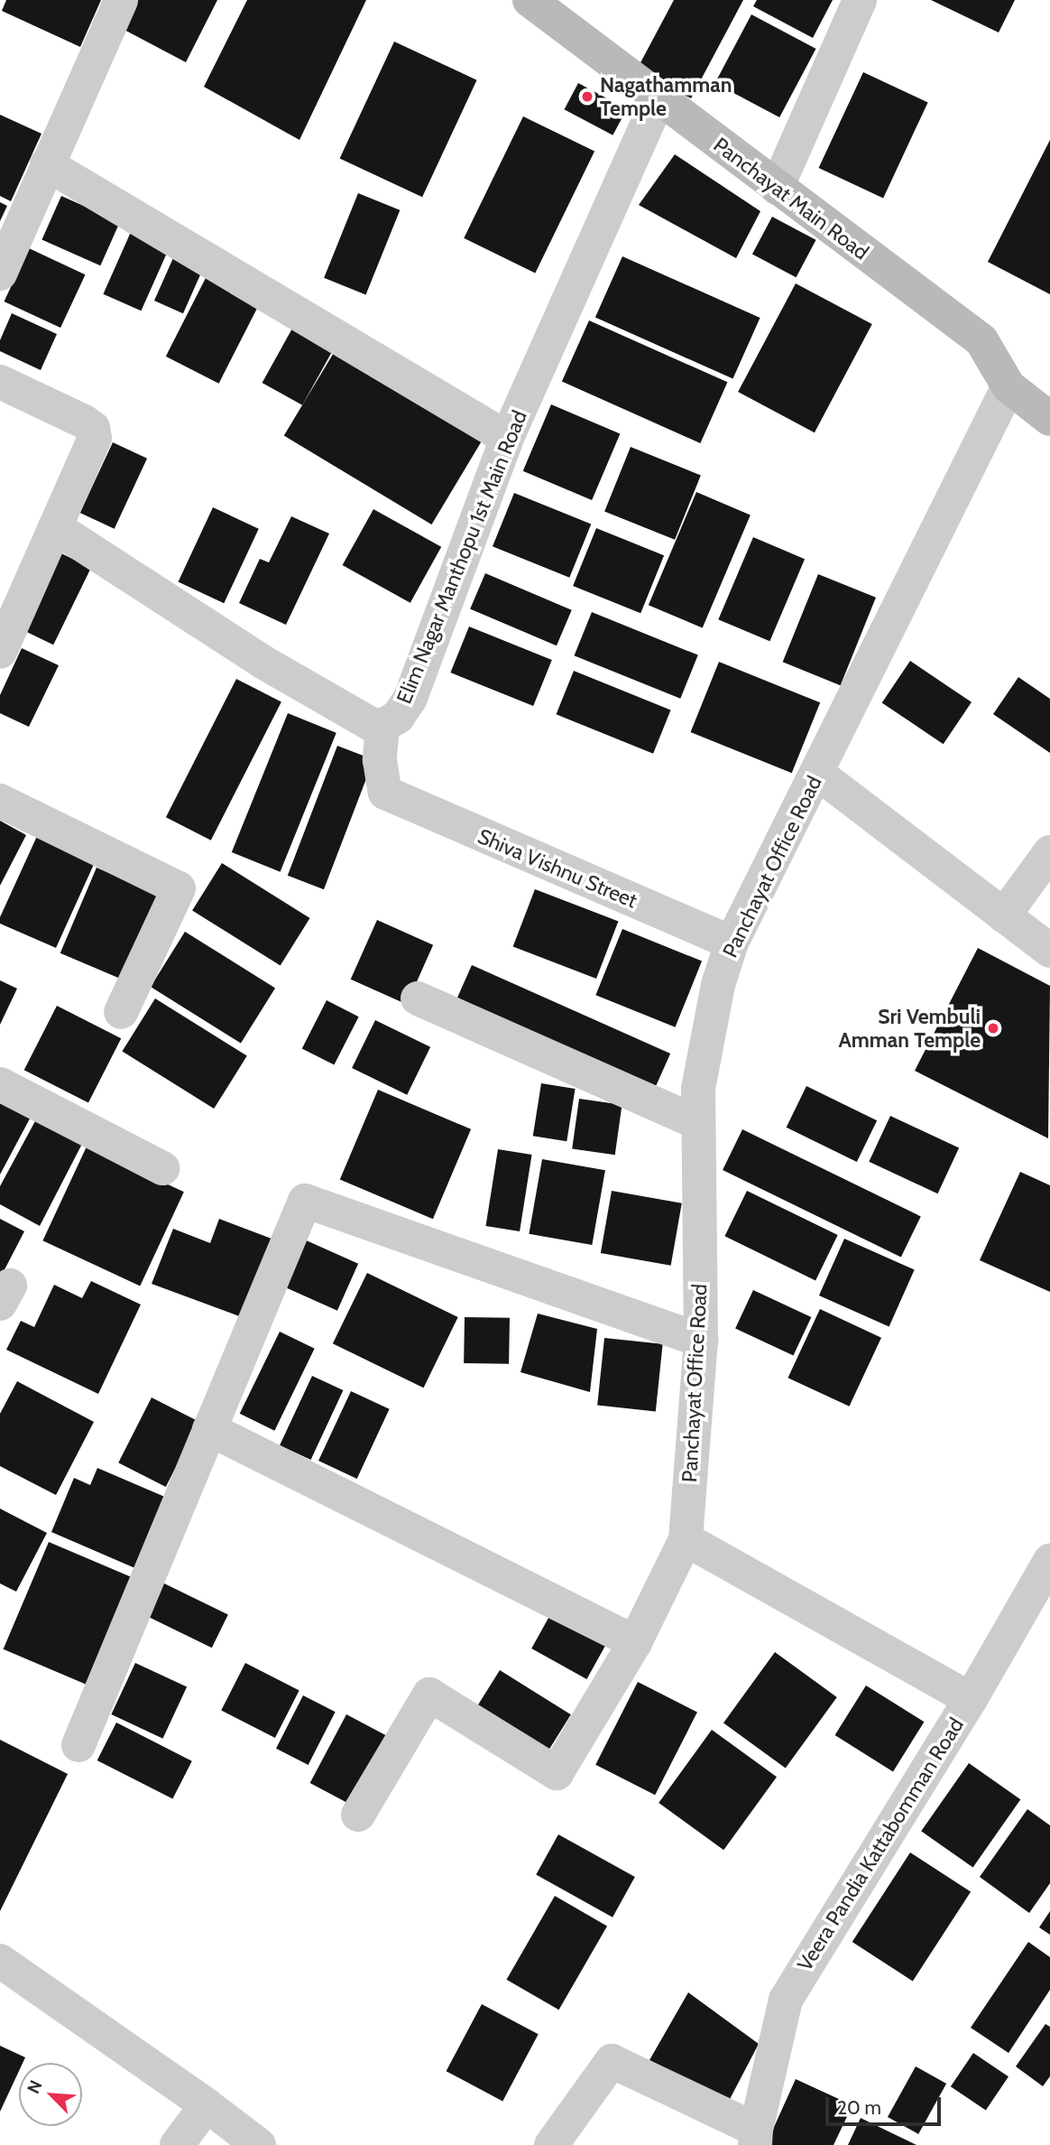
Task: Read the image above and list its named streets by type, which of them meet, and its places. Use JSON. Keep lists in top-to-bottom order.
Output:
{
  "streets": {
    "street": [
      "Panchayat Main Road",
      "Elim Nagar Manthopu 1st Main Road",
      "Panchayat Office Road",
      "Shiva Vishnu Street",
      "Veera Pandia Kattabomman Road"
    ]
  },
  "crossings": [
    ["Panchayat Main Road", "Elim Nagar Manthopu 1st Main Road"],
    ["Panchayat Main Road", "Panchayat Office Road"],
    ["Elim Nagar Manthopu 1st Main Road", "Shiva Vishnu Street"],
    ["Panchayat Office Road", "Shiva Vishnu Street"]
  ],
  "places": ["Nagathamman Temple", "Sri Vembuli Amman Temple"],
  "scale_bar": "20 m",
  "north": "top left"
}
